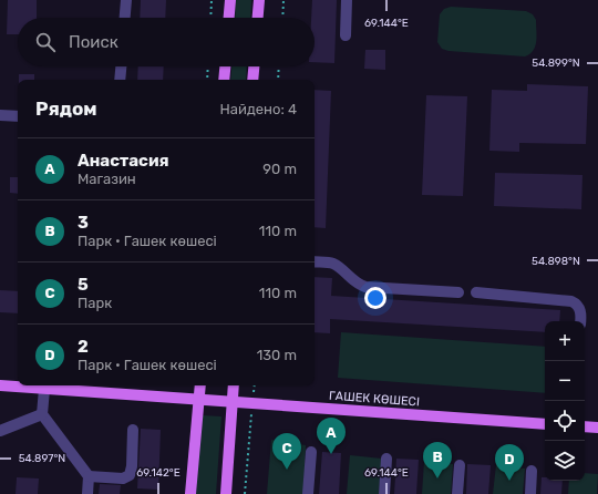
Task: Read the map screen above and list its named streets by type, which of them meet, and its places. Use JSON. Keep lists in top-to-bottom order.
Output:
{
  "streets": {
    "main road": ["ГАШЕК КӨШЕСІ"]
  },
  "page": {
    "search": "Поиск",
    "heading": ["Рядом", "Найдено: 4"],
    "list": [
      {
        "mark": "A",
        "name": "Анастасия",
        "note": "Магазин",
        "value": "90 m"
      },
      {
        "mark": "B",
        "name": "3",
        "note": "Парк · Гашек көшесі",
        "value": "110 m"
      },
      {
        "mark": "C",
        "name": "5",
        "note": "Парк",
        "value": "110 m"
      },
      {
        "mark": "D",
        "name": "2",
        "note": "Парк · Гашек көшесі",
        "value": "130 m"
      }
    ],
    "map_buttons": ["+", "−"],
    "pins": [
      "A",
      "C",
      "B",
      "D"
    ]
  },
  "coordinates": [
    "69.144°E",
    "54.899°N",
    "54.898°N",
    "54.897°N",
    "69.142°E"
  ]
}
